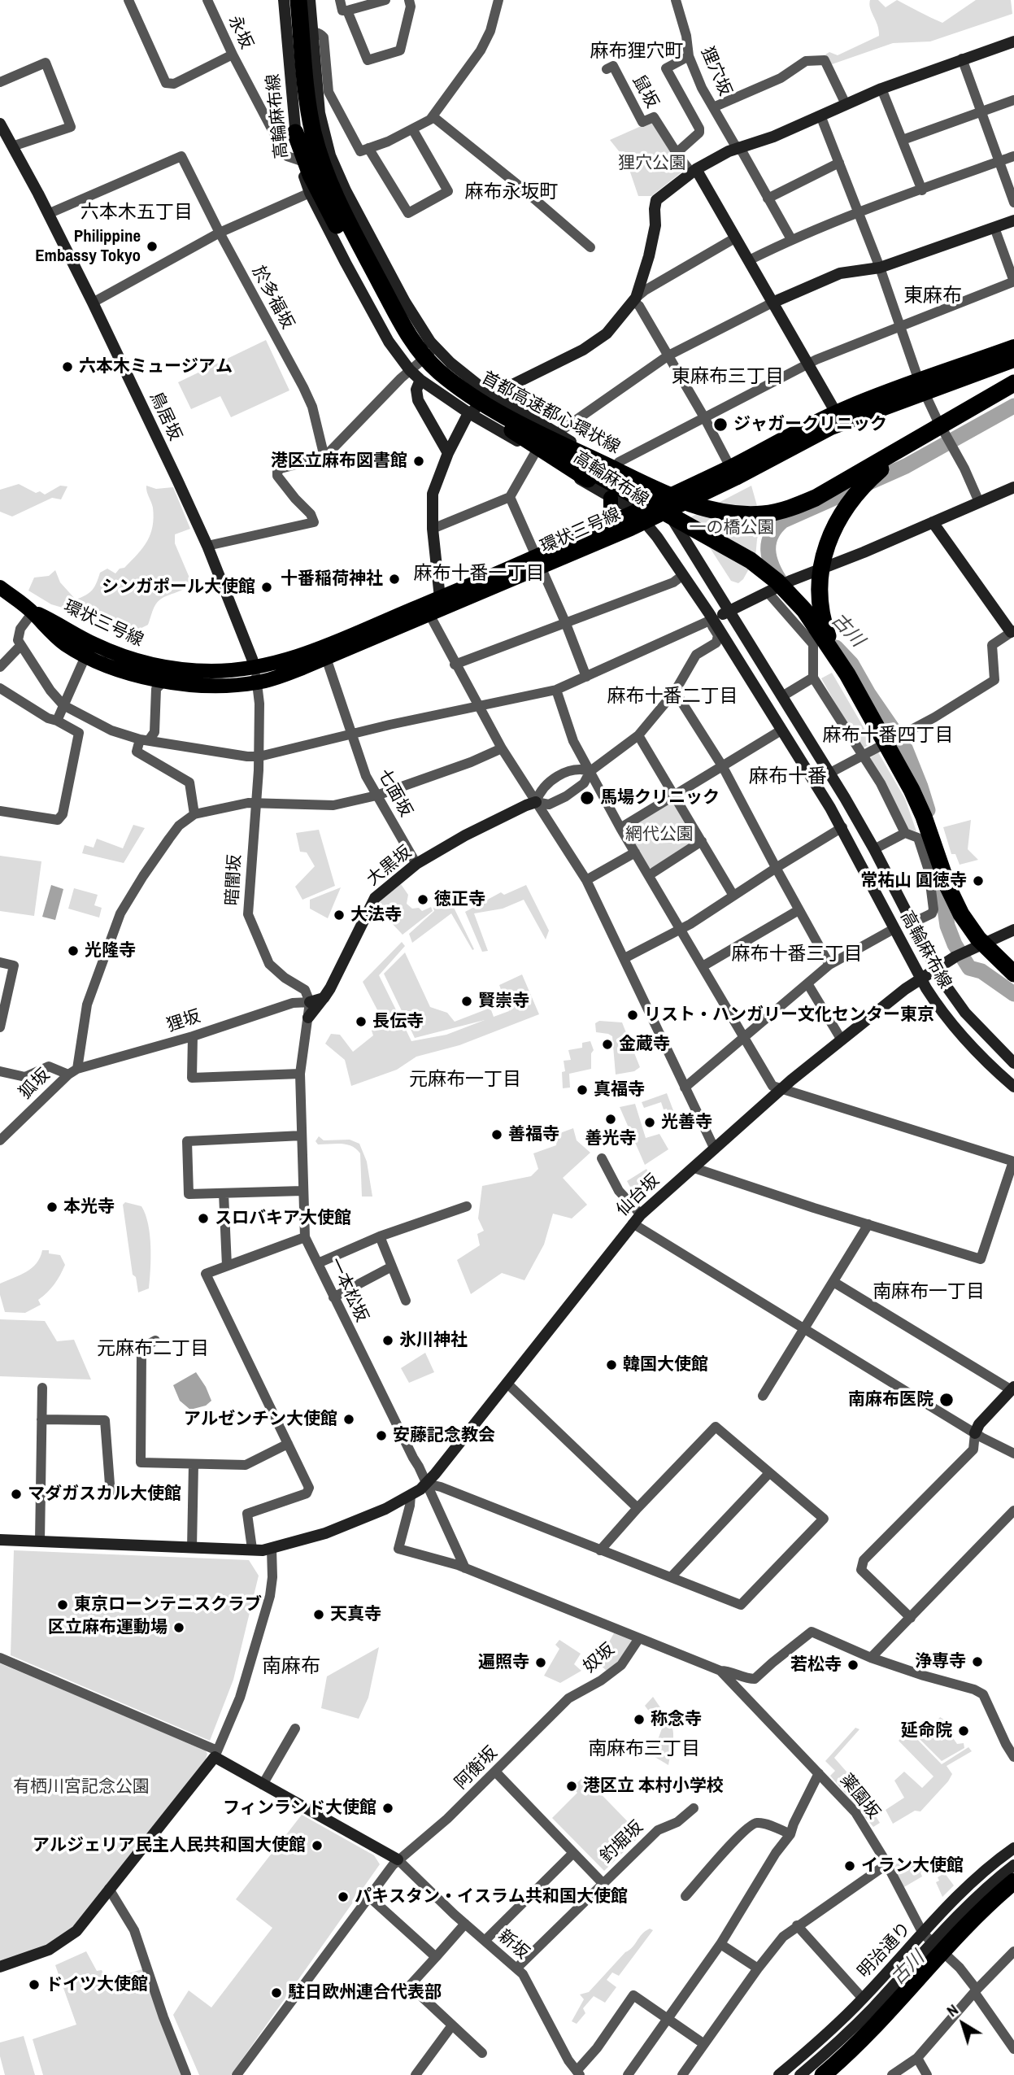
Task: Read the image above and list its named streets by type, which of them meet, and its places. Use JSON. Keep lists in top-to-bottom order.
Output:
{
  "streets": {
    "highway": ["首都高速都心環状線"],
    "main road": ["環状三号線"],
    "street": [
      "永坂",
      "狸穴坂",
      "鼠坂",
      "高輪麻布線",
      "於多福坂",
      "鳥居坂",
      "七面坂",
      "大黒坂",
      "暗闇坂",
      "狸坂",
      "狐坂",
      "仙台坂",
      "一本松坂",
      "奴坂",
      "阿衡坂",
      "薬園坂",
      "釣堀坂",
      "新坂",
      "明治通り"
    ]
  },
  "crossings": [
    ["永坂", "高輪麻布線"],
    ["高輪麻布線", "首都高速都心環状線"],
    ["高輪麻布線", "環状三号線"],
    ["高輪麻布線", "仙台坂"],
    ["於多福坂", "鳥居坂"],
    ["鳥居坂", "環状三号線"],
    ["鳥居坂", "暗闇坂"],
    ["環状三号線", "七面坂"],
    ["環状三号線", "暗闇坂"],
    ["七面坂", "大黒坂"],
    ["大黒坂", "一本松坂"],
    ["暗闇坂", "狸坂"],
    ["暗闇坂", "一本松坂"],
    ["狸坂", "狐坂"],
    ["狸坂", "一本松坂"],
    ["仙台坂", "一本松坂"],
    ["奴坂", "阿衡坂"],
    ["阿衡坂", "新坂"],
    ["薬園坂", "明治通り"],
    ["釣堀坂", "新坂"]
  ],
  "districts": [
    "麻布狸穴町",
    "麻布永坂町",
    "六本木五丁目",
    "東麻布",
    "東麻布三丁目",
    "麻布十番一丁目",
    "麻布十番二丁目",
    "麻布十番四丁目",
    "麻布十番",
    "麻布十番三丁目",
    "元麻布一丁目",
    "南麻布一丁目",
    "元麻布二丁目",
    "南麻布",
    "南麻布三丁目"
  ],
  "water": ["古川"],
  "parks": [
    "狸穴公園",
    "一の橋公園",
    "網代公園",
    "有栖川宮記念公園"
  ],
  "places": [
    "Philippine Embassy Tokyo",
    "六本木ミュージアム",
    "ジャガークリニック",
    "港区立麻布図書館",
    "十番稲荷神社",
    "シンガポール大使館",
    "馬場クリニック",
    "常祐山 圓徳寺",
    "徳正寺",
    "大法寺",
    "光隆寺",
    "賢崇寺",
    "リスト・ハンガリー文化センター東京",
    "長伝寺",
    "金蔵寺",
    "真福寺",
    "善光寺",
    "光善寺",
    "善福寺",
    "本光寺",
    "スロバキア大使館",
    "氷川神社",
    "韓国大使館",
    "南麻布医院",
    "アルゼンチン大使館",
    "安藤記念教会",
    "マダガスカル大使館",
    "東京ローンテニスクラブ",
    "天真寺",
    "区立麻布運動場",
    "浄専寺",
    "遍照寺",
    "若松寺",
    "称念寺",
    "延命院",
    "港区立 本村小学校",
    "フィンランド大使館",
    "アルジェリア民主人民共和国大使館",
    "イラン大使館",
    "パキスタン・イスラム共和国大使館",
    "ドイツ大使館",
    "駐日欧州連合代表部"
  ],
  "north": "top left"
}
